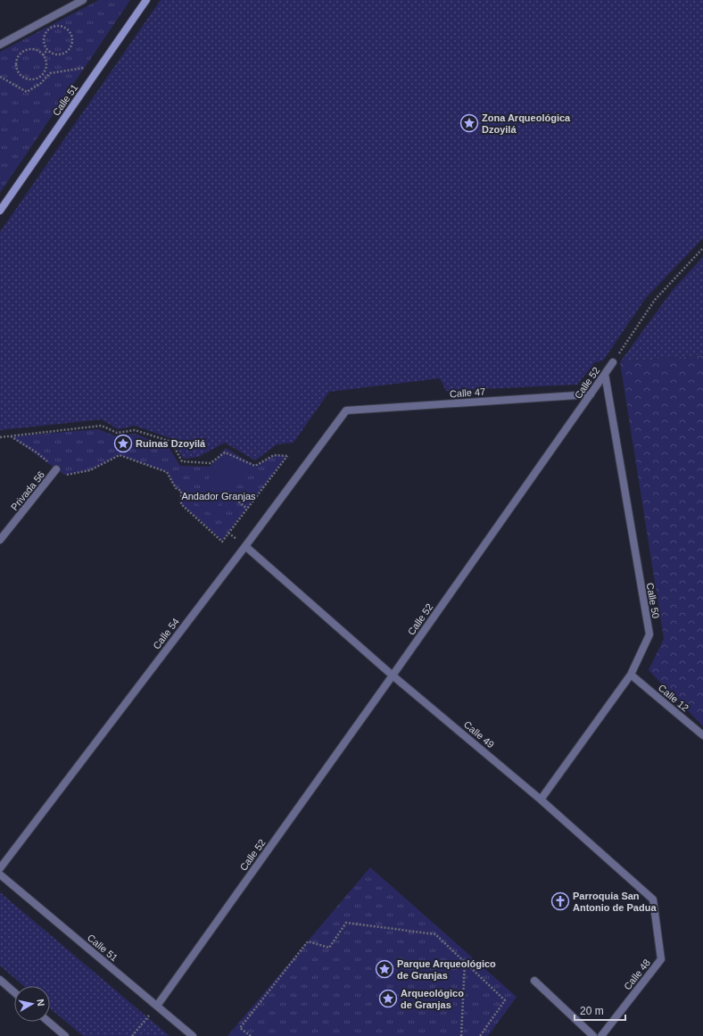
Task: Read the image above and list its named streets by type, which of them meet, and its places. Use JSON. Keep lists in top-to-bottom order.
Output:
{
  "streets": {
    "street": [
      "Calle 51",
      "Calle 52",
      "Calle 47",
      "Privada 56",
      "Calle 50",
      "Calle 54",
      "Calle 12",
      "Calle 49",
      "Calle 48"
    ]
  },
  "crossings": [
    ["Calle 51", "Calle 52"],
    ["Calle 52", "Calle 47"],
    ["Calle 52", "Calle 50"],
    ["Calle 52", "Calle 49"],
    ["Calle 47", "Calle 54"],
    ["Calle 50", "Calle 12"],
    ["Calle 50", "Calle 49"],
    ["Calle 54", "Calle 49"],
    ["Calle 49", "Calle 48"]
  ],
  "parks": ["Andador Granjas"],
  "places": {
    "place": [
      "Zona Arqueológica Dzoyilá",
      "Ruinas Dzoyilá",
      "Parque Arqueológico de Granjas",
      "Arqueológico de Granjas"
    ],
    "church": ["Parroquia San Antonio de Padua"]
  },
  "scale_bar": "20 m",
  "north": "right"
}
